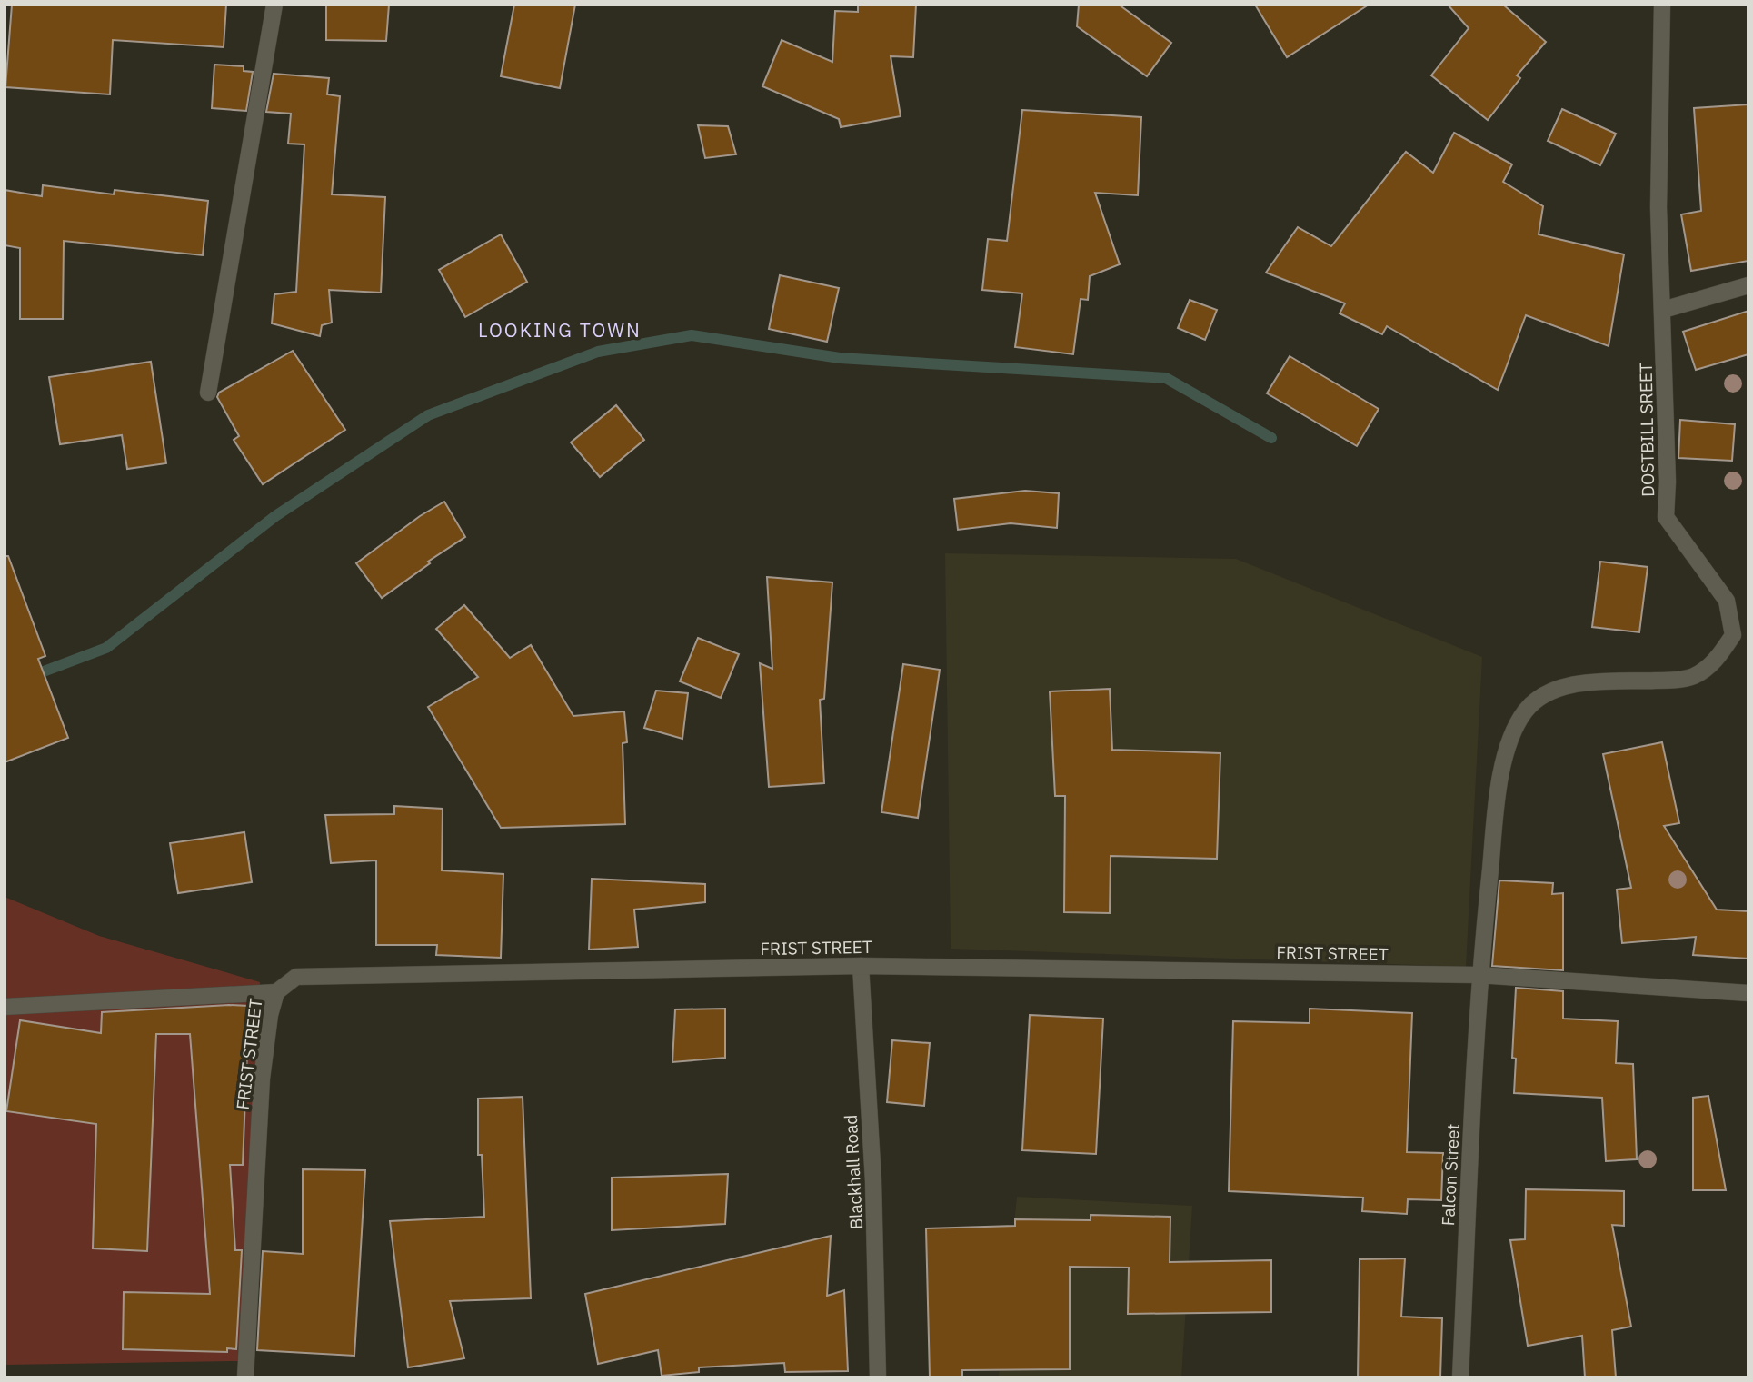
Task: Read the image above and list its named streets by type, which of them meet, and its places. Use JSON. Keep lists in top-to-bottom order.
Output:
{
  "streets": {
    "street": [
      "DOSTBILL SREET",
      "FRIST STREET",
      "Blackhall Road",
      "Falcon Street"
    ]
  },
  "crossings": [
    ["DOSTBILL SREET", "FRIST STREET"],
    ["DOSTBILL SREET", "Falcon Street"],
    ["FRIST STREET", "Blackhall Road"],
    ["FRIST STREET", "Falcon Street"]
  ],
  "districts": ["LOOKING TOWN"]
}
